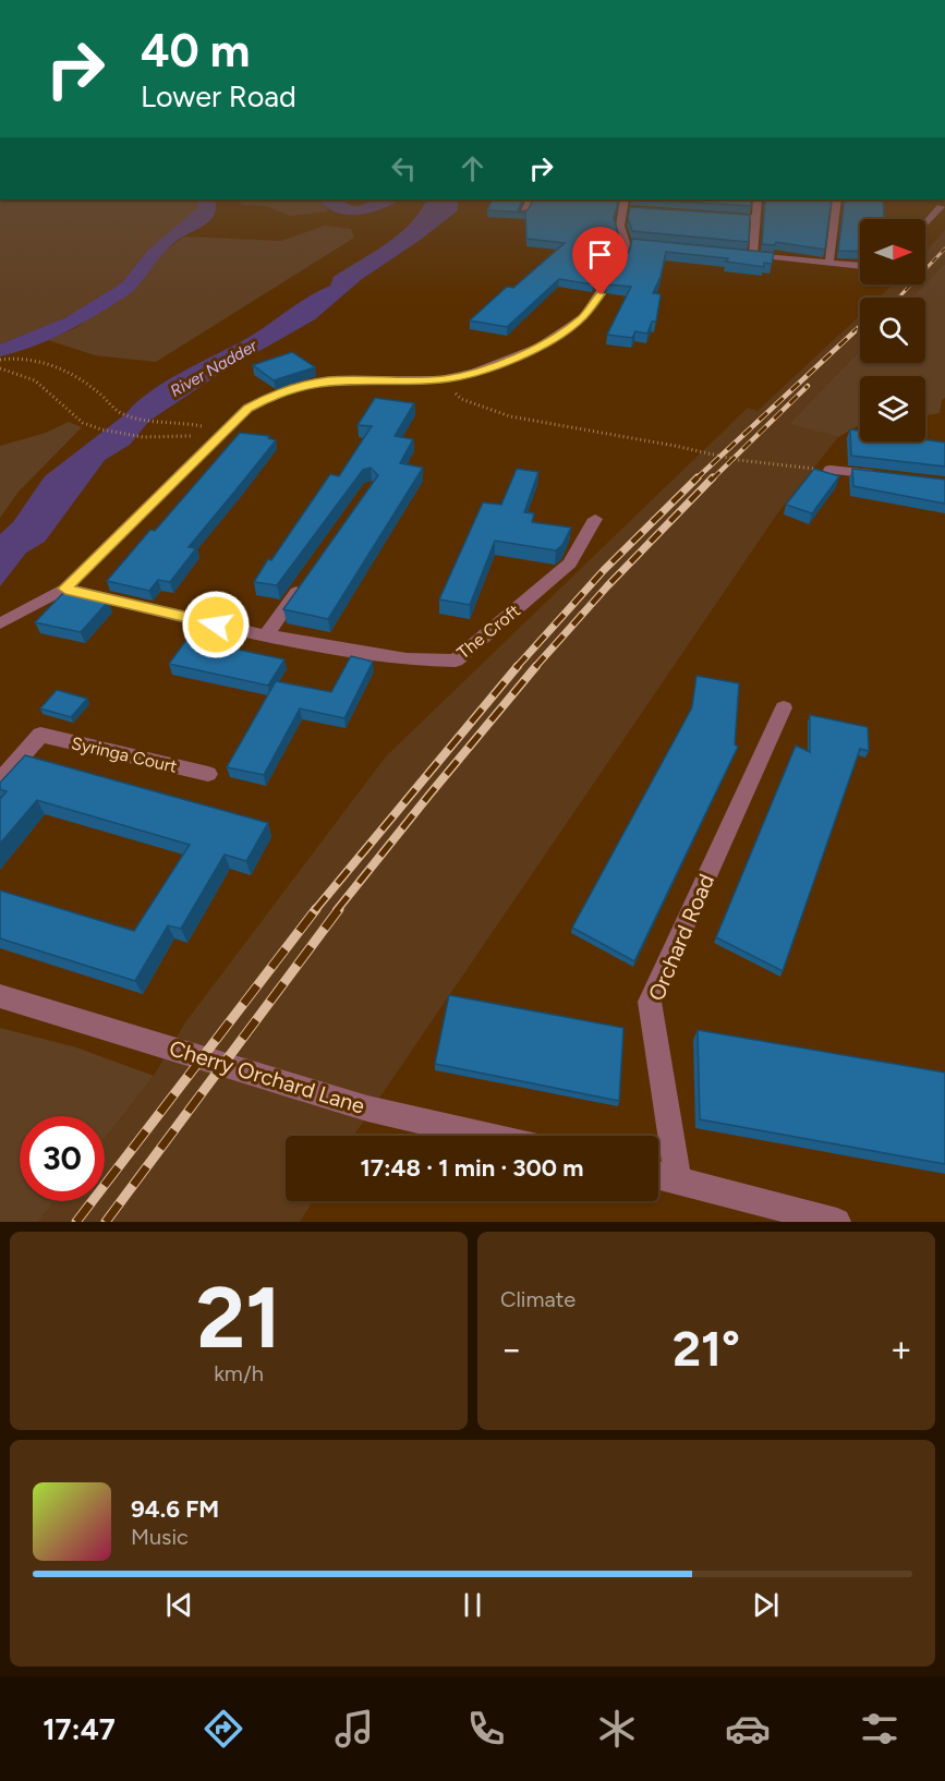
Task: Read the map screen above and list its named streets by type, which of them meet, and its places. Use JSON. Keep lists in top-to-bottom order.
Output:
{
  "streets": {
    "street": [
      "The Croft",
      "Syringa Court",
      "Orchard Road",
      "Cherry Orchard Lane"
    ]
  },
  "water": ["River Nadder"],
  "north": "right",
  "page": {
    "turn": ["40 m", "Lower Road"],
    "limit": "30",
    "trip": "17:48 · 1 min · 300 m",
    "tile": [
      ["21", "km/h"],
      "Climate"
    ],
    "heat": ["−", "21°", "+"],
    "song": ["94.6 FM", "Music"],
    "tabs": "17:47"
  }
}
